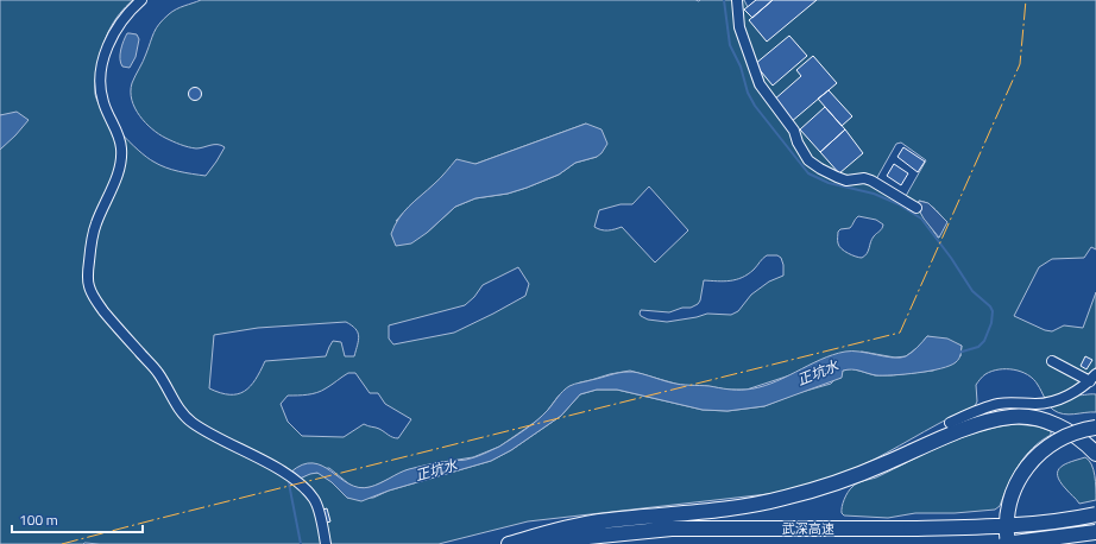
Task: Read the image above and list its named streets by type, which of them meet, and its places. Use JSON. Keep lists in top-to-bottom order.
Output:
{
  "streets": {
    "highway": ["武深高速"]
  },
  "water": ["正坑水"],
  "scale_bar": "100 m"
}
